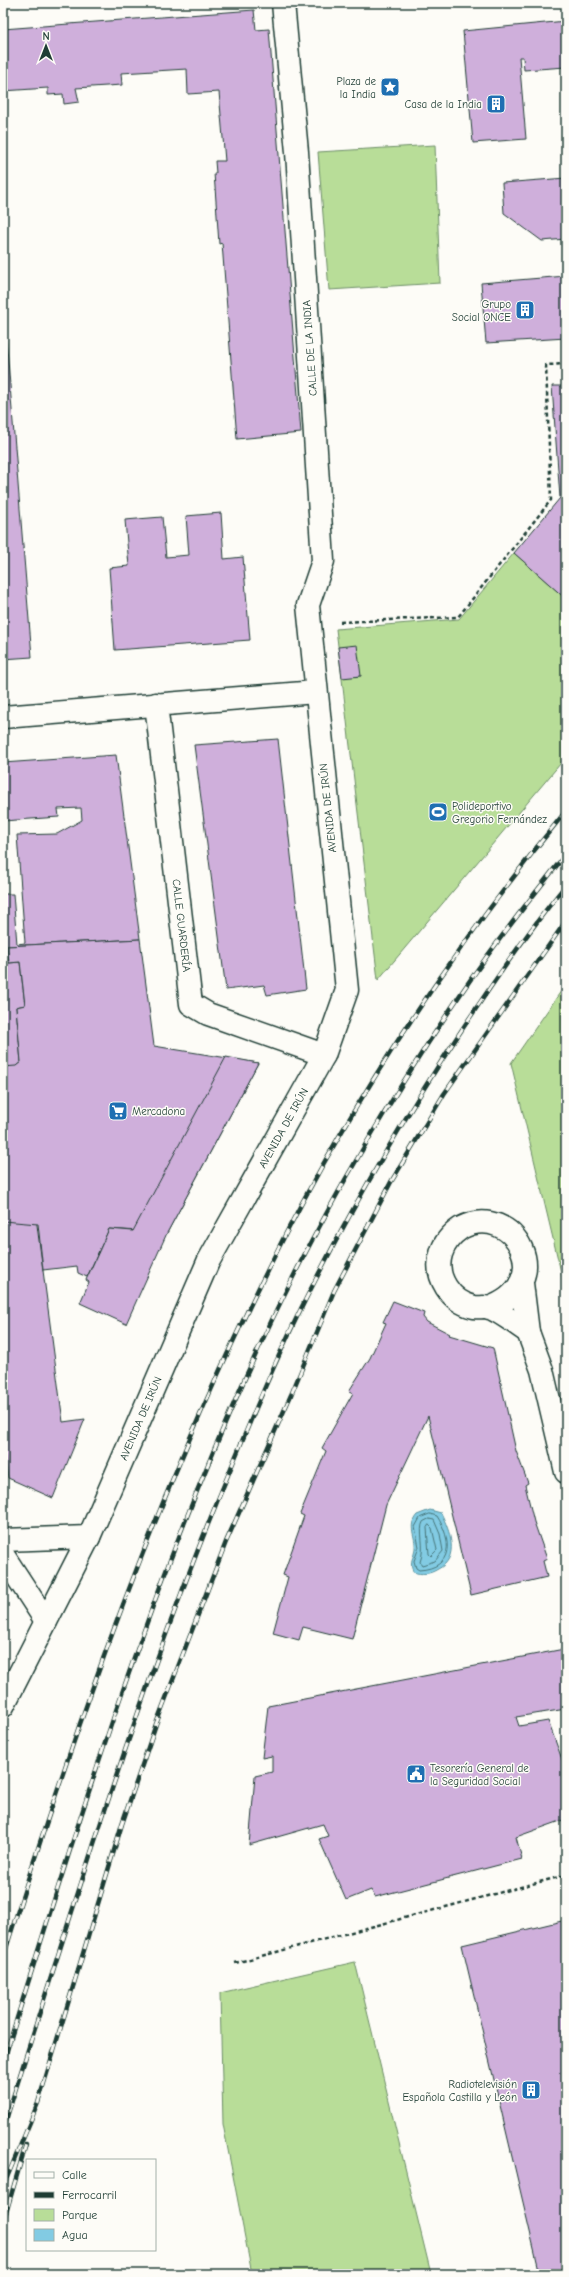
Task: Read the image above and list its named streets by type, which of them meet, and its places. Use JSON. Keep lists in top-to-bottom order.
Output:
{
  "streets": {
    "street": ["CALLE DE LA INDIA", "AVENIDA DE IRÚN", "CALLE GUARDERÍA"]
  },
  "crossings": [
    ["CALLE DE LA INDIA", "AVENIDA DE IRÚN"],
    ["AVENIDA DE IRÚN", "CALLE GUARDERÍA"]
  ],
  "places": {
    "place": ["Plaza de la India"],
    "building": ["Casa de la India", "Grupo Social ONCE", "Radiotelevisión Española Castilla y León"],
    "sports": ["Polideportivo Gregorio Fernández"],
    "supermarket": ["Mercadona"],
    "public building": ["Tesorería General de la Seguridad Social"]
  },
  "legend": [
    "Calle",
    "Ferrocarril",
    "Parque",
    "Agua"
  ],
  "north": "top"
}
